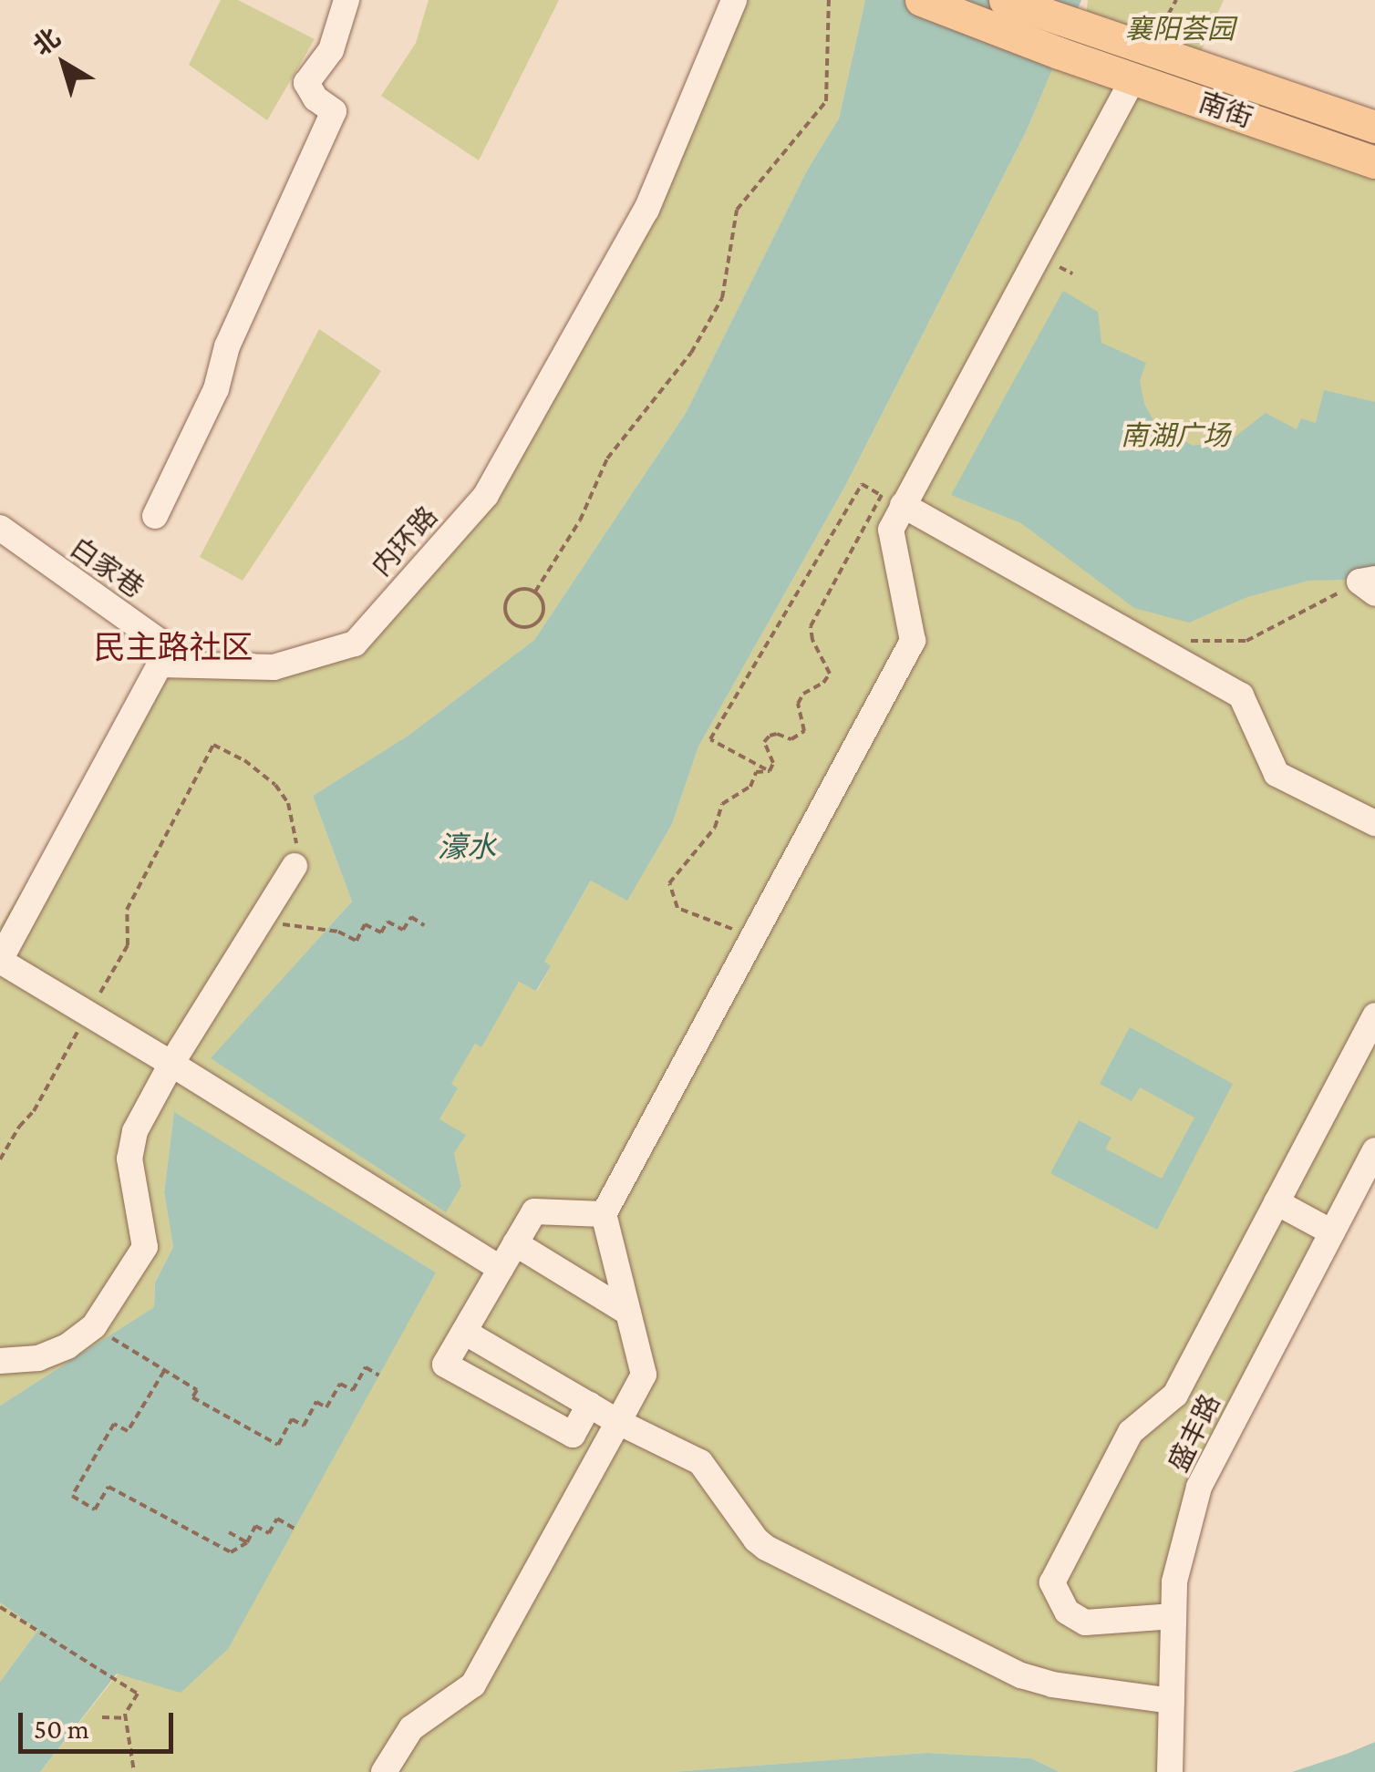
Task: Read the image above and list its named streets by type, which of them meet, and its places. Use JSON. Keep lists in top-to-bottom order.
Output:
{
  "streets": {
    "main road": ["南街"],
    "street": ["内环路", "白家巷", "盛丰路"]
  },
  "crossings": [
    ["内环路", "白家巷"]
  ],
  "districts": ["民主路社区"],
  "water": ["濠水"],
  "parks": ["襄阳荟园", "南湖广场"],
  "scale_bar": "50 m",
  "north": "top left"
}
